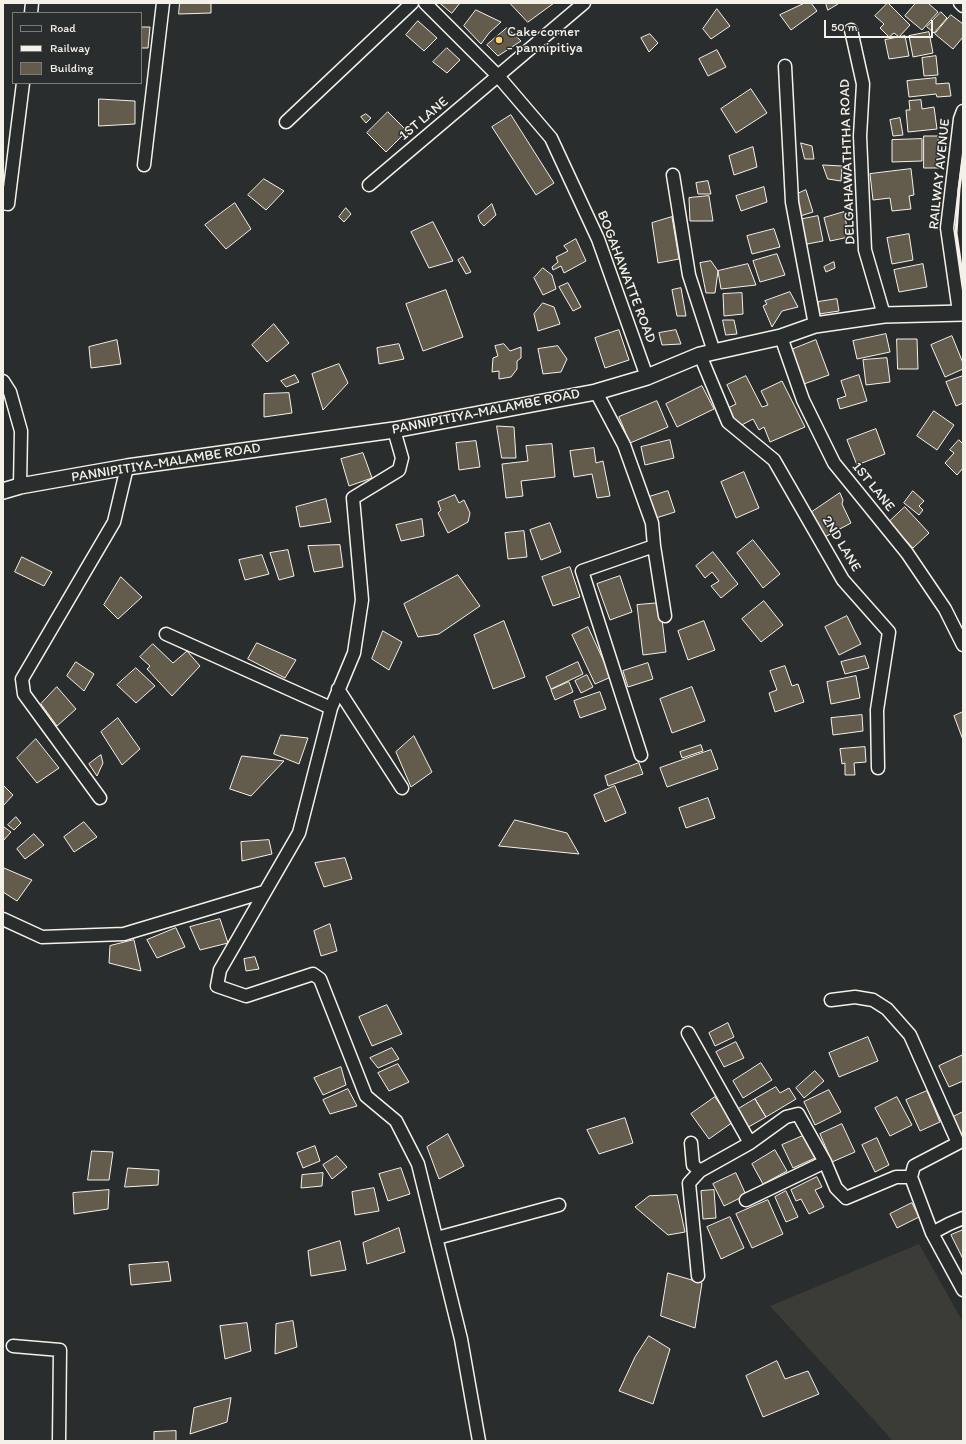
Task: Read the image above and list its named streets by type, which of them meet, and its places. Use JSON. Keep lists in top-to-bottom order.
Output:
{
  "streets": {
    "street": [
      "1ST LANE",
      "DELGAHAWATHTHA ROAD",
      "RAILWAY AVENUE",
      "BOGAHAWATTE ROAD",
      "PANNIPITIYA-MALAMBE ROAD",
      "2ND LANE"
    ]
  },
  "crossings": [
    ["1ST LANE", "BOGAHAWATTE ROAD"],
    ["1ST LANE", "PANNIPITIYA-MALAMBE ROAD"],
    ["DELGAHAWATHTHA ROAD", "PANNIPITIYA-MALAMBE ROAD"],
    ["RAILWAY AVENUE", "PANNIPITIYA-MALAMBE ROAD"],
    ["BOGAHAWATTE ROAD", "PANNIPITIYA-MALAMBE ROAD"],
    ["PANNIPITIYA-MALAMBE ROAD", "2ND LANE"]
  ],
  "places": ["Cake corner - pannipitiya"],
  "legend": ["Road", "Railway", "Building"],
  "scale_bar": "50 m"
}
